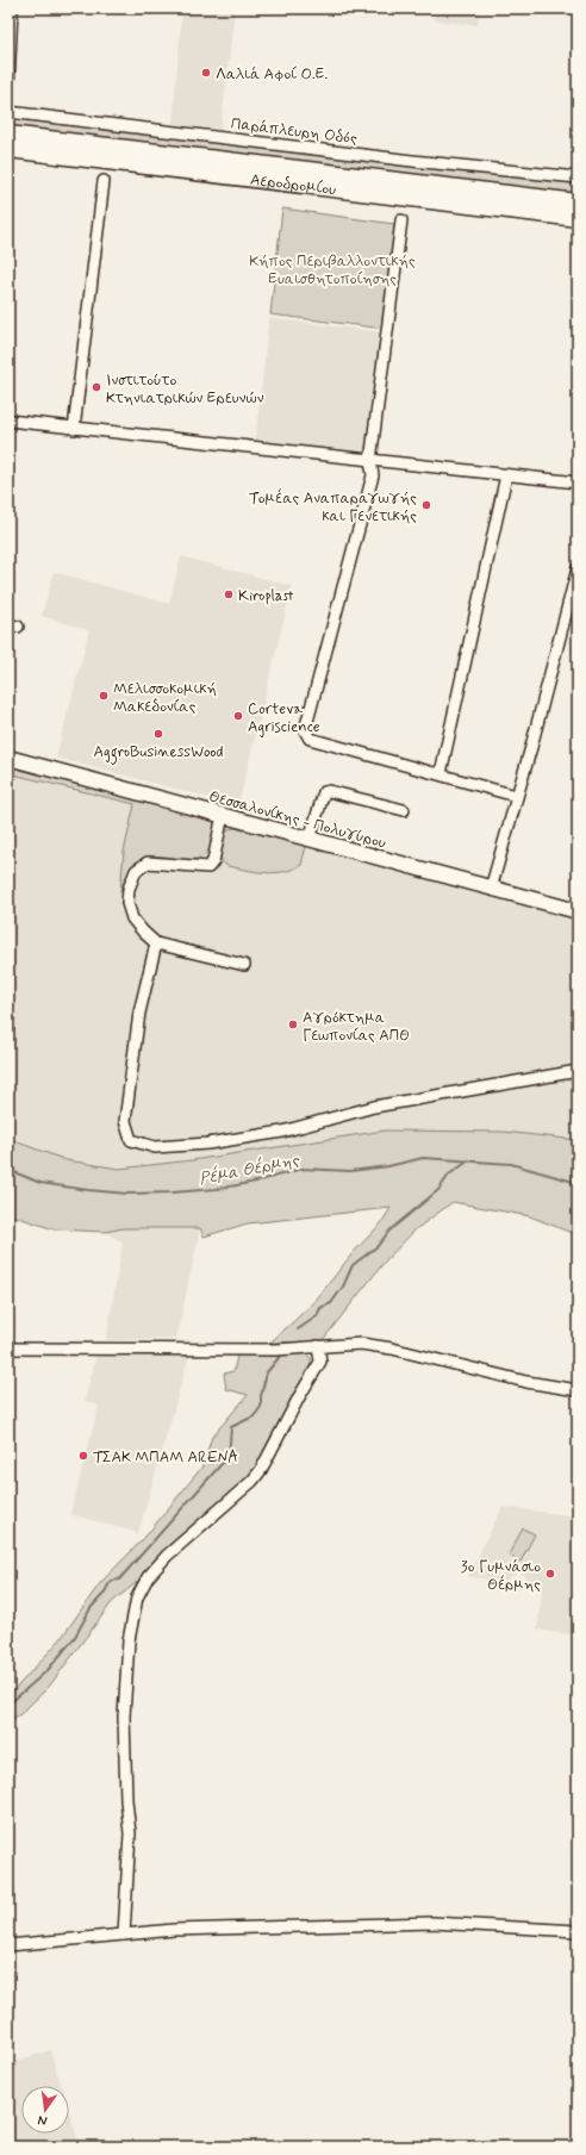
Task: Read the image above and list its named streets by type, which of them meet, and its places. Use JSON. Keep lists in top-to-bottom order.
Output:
{
  "streets": {
    "highway": ["Αεροδρομίου"],
    "main road": ["Θεσσαλονίκης - Πολυγύρου"],
    "street": ["Παράπλευρη Οδός"]
  },
  "water": ["Ρέμα Θέρμης"],
  "parks": ["Κήπος Περιβαλλοντικής Ευαισθητοποίησης"],
  "places": [
    "Λαλιά Αφοί Ο.Ε.",
    "Ινστιτούτο Κτηνιατρικών Ερευνών",
    "Τομέας Αναπαραγωγής και Γενετικής",
    "Kiroplast",
    "Μελισσοκομική Μακεδονίας",
    "Corteva Agriscience",
    "AggroBusinessWood",
    "Αγρόκτημα Γεωπονίας ΑΠΘ",
    "ΤΣΑΚ ΜΠΑΜ ARENA",
    "3ο Γυμνάσιο Θέρμης"
  ],
  "north": "bottom"
}
